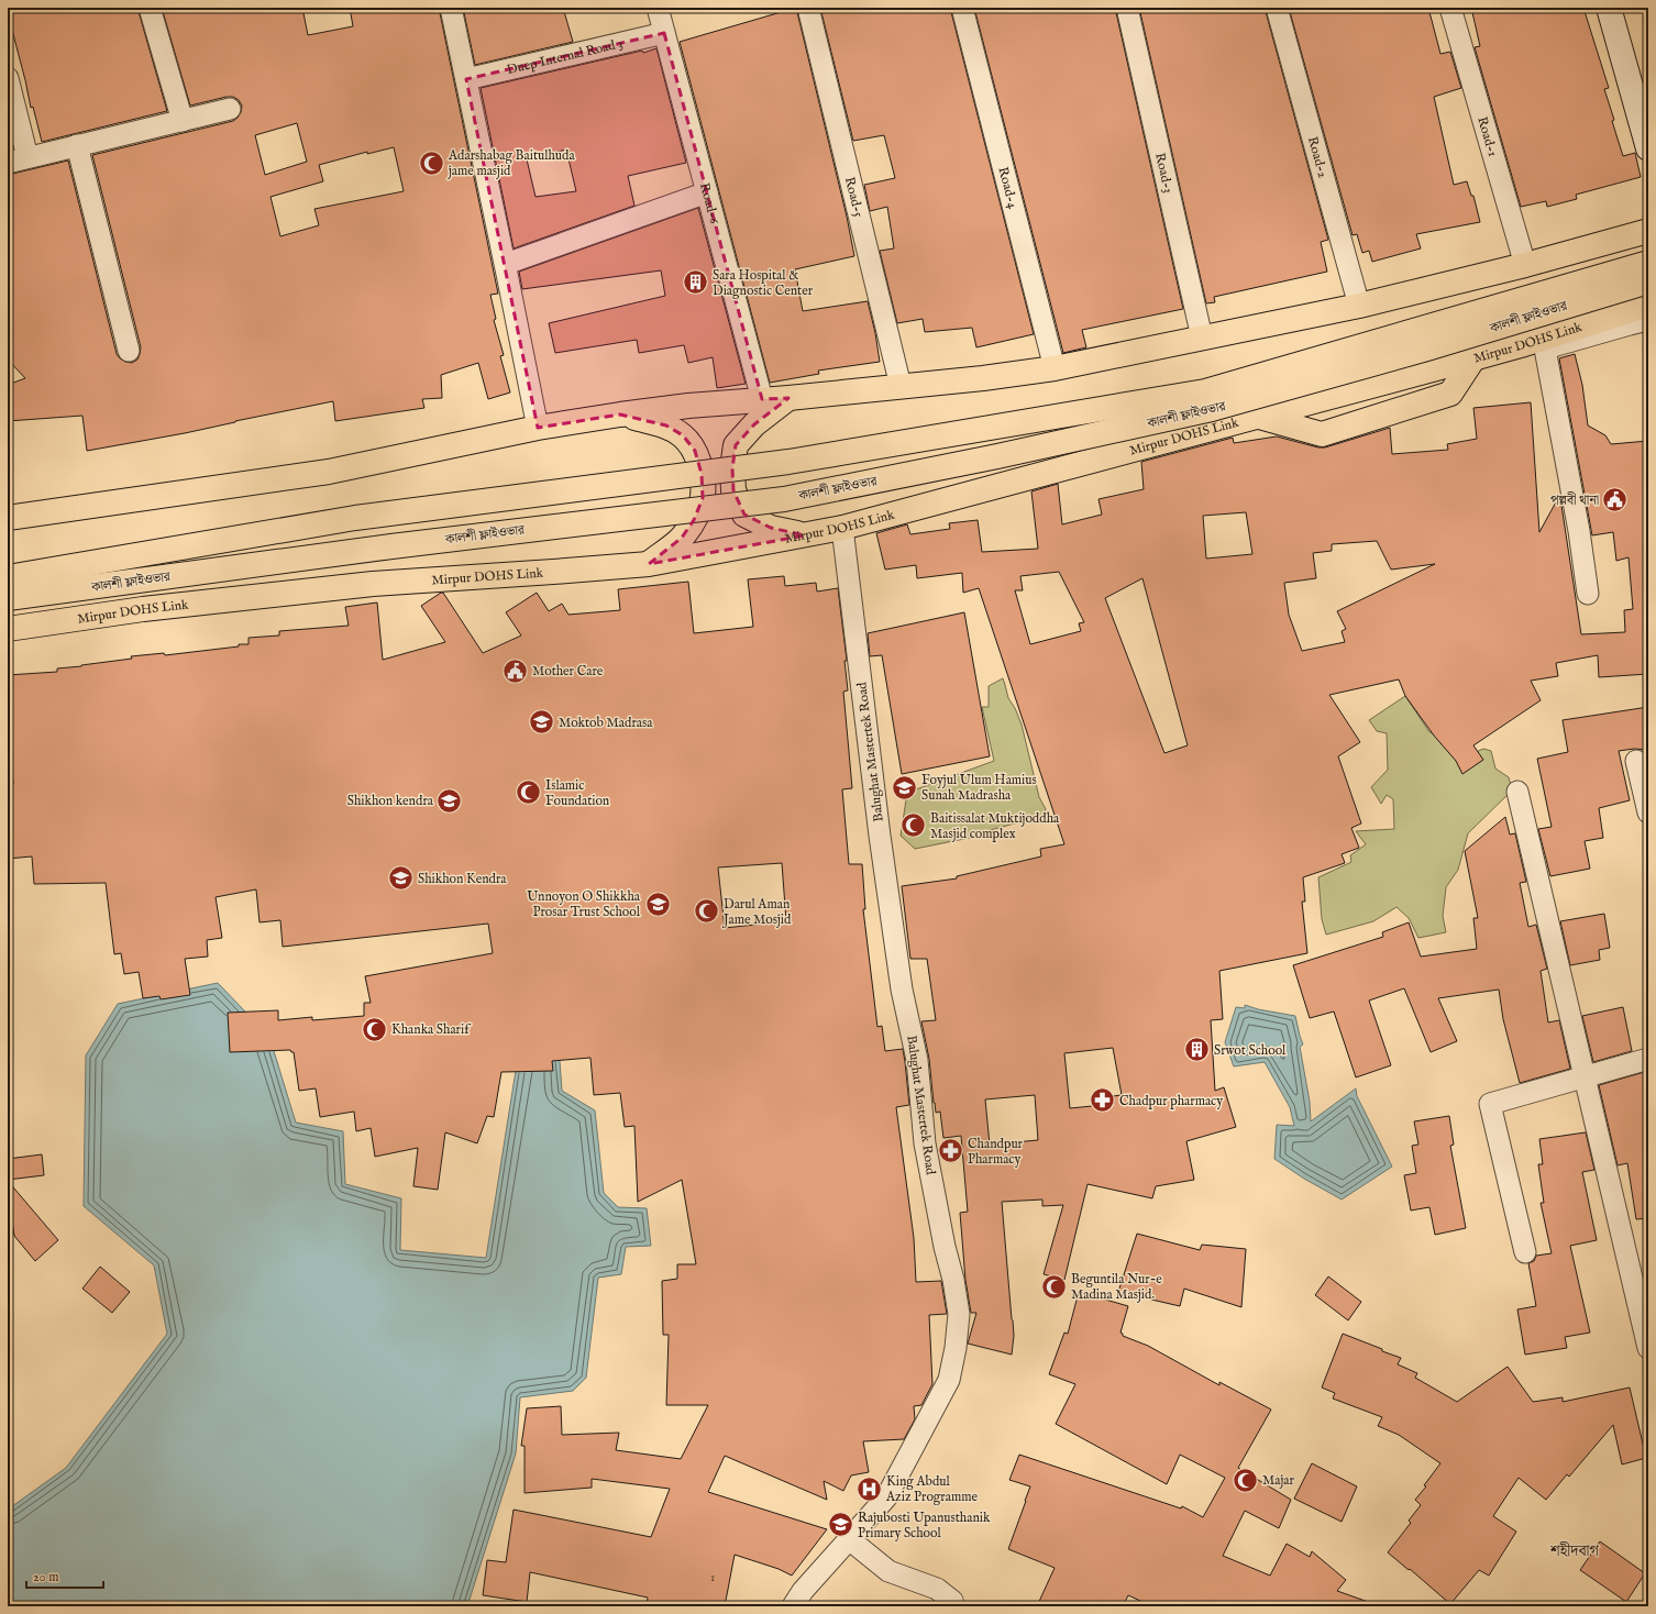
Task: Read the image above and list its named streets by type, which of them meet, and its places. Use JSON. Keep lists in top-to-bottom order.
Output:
{
  "streets": {
    "main road": ["কালশী ফ্লাইওভার", "Mirpur DOHS Link"],
    "street": [
      "Duep Internal Road 3",
      "Road-1",
      "Road-2",
      "Road-3",
      "Road-4",
      "Road-5",
      "Road-6",
      "Balughat Mastertek Road"
    ]
  },
  "crossings": [
    ["Duep Internal Road 3", "Road-6"],
    ["Mirpur DOHS Link", "Balughat Mastertek Road"]
  ],
  "districts": ["শহীদবাগ"],
  "places": {
    "mosque": [
      "Adarshabag Baitulhuda jame masjid",
      "Islamic Foundation",
      "Baitissalat Muktijoddha Masjid complex",
      "Darul Aman Jame Mosjid",
      "Khanka Sharif",
      "Beguntila Nur-e Madina Masjid.",
      "Majar"
    ],
    "building": ["Sara Hospital & Diagnostic Center", "Srwot School"],
    "public building": ["পল্লবী থানা", "Mother Care"],
    "school or university": [
      "Moktob Madrasa",
      "Foyjul Ulum Hamius Sunah Madrasha",
      "Shikhon kendra",
      "Shikhon Kendra",
      "Unnoyon O Shikkha Prosar Trust School",
      "Rajubosti Upanusthanik Primary School"
    ],
    "pharmacy": ["Chadpur pharmacy", "Chandpur Pharmacy"],
    "hospital": ["King Abdul Aziz Programme"]
  },
  "house_numbers": ["1"],
  "scale_bar": "20 m"
}
